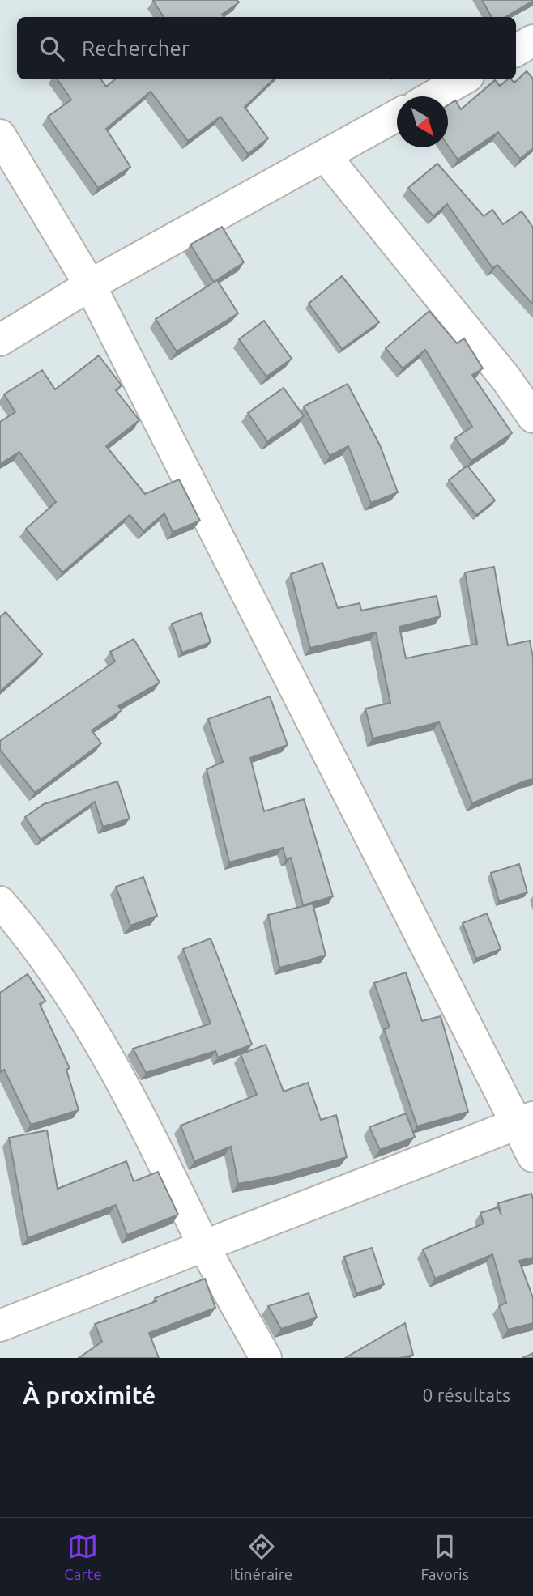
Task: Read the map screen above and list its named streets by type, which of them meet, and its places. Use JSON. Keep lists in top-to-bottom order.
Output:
{
  "north": "bottom right",
  "page": {
    "search": "Rechercher",
    "heading": ["À proximité", "0 résultats"],
    "nav": ["Carte", "Itinéraire", "Favoris"]
  }
}
